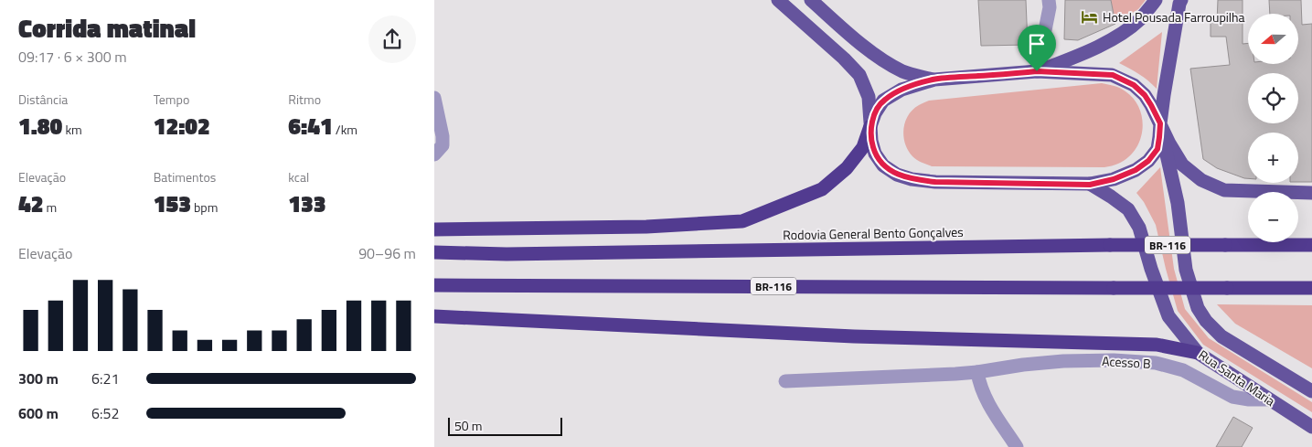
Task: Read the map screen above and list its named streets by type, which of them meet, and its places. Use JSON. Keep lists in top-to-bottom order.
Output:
{
  "streets": {
    "highway": ["Rodovia General Bento Gonçalves", "BR-116"],
    "main road": ["Rua Santa Maria"],
    "street": ["Acesso B"]
  },
  "crossings": [
    ["Acesso B", "Rua Santa Maria"]
  ],
  "places": {
    "hotel": ["Hotel Pousada Farroupilha"]
  },
  "scale_bar": "50 m",
  "north": "left",
  "page": {
    "heading": ["Corrida matinal", "09:17 · 6 × 300 m"],
    "map_buttons": ["+", "−"],
    "stats": [
      ["Distância", "1.80 km"],
      ["Tempo", "12:02"],
      ["Ritmo", "6:41 /km"],
      ["Elevação", "42 m"],
      ["Batimentos", "153 bpm"],
      ["kcal", "133"]
    ],
    "chart": ["Elevação", "90–96 m"],
    "list": [
      {
        "name": "300 m",
        "note": "6:21"
      },
      {
        "name": "600 m",
        "note": "6:52"
      }
    ],
    "scale": "50 m"
  }
}
